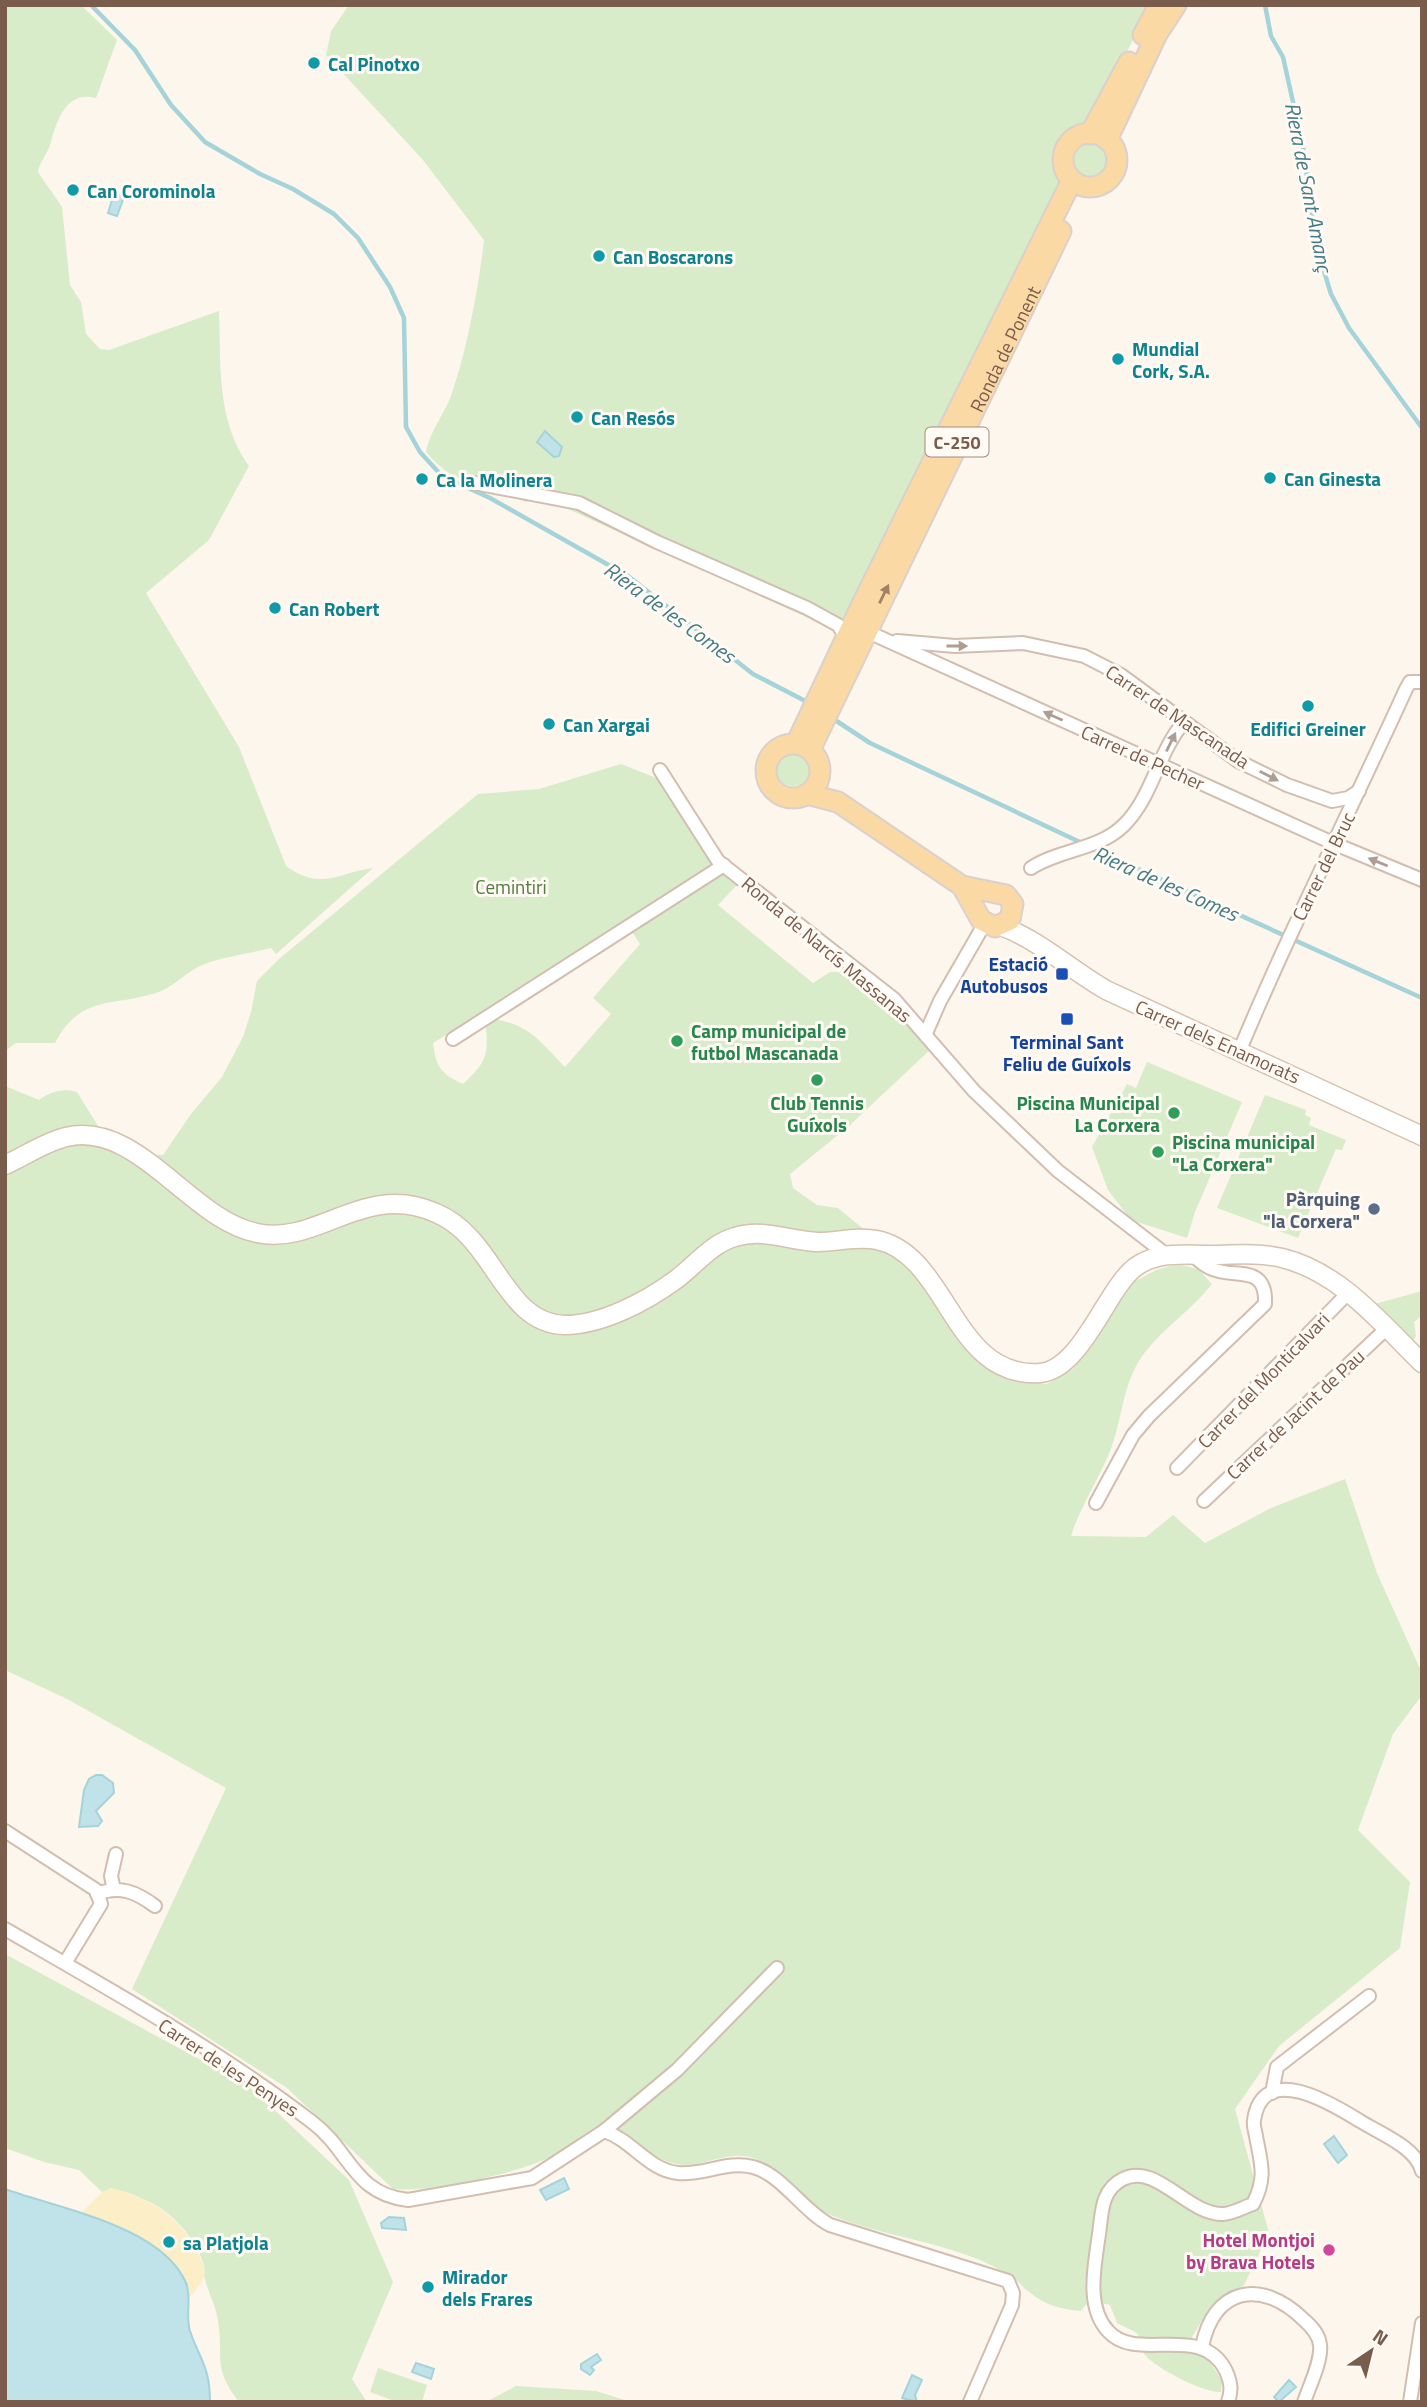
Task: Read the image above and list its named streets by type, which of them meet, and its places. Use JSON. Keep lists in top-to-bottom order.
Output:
{
  "streets": {
    "main road": ["C-250", "Carrer dels Enamorats"],
    "street": [
      "Carrer de Mascanada",
      "Carrer de Pecher",
      "Carrer del Bruc",
      "Ronda de Narcís Massanas",
      "Carrer del Monticalvari",
      "Carrer de Jacint de Pau",
      "Carrer de les Penyes"
    ]
  },
  "crossings": [
    ["C-250", "Carrer de Mascanada"],
    ["C-250", "Carrer de Pecher"],
    ["Carrer de Mascanada", "Carrer de Pecher"],
    ["Carrer de Mascanada", "Carrer del Bruc"],
    ["Carrer de Pecher", "Carrer del Bruc"],
    ["Carrer del Bruc", "Carrer dels Enamorats"]
  ],
  "one_way": ["Carrer de Mascanada", "Carrer de Pecher"],
  "water": ["Riera de Sant Amanç", "Riera de les Comes"],
  "parks": ["Cemintiri"],
  "places": {
    "other": [
      "Cal Pinotxo",
      "Can Corominola",
      "Can Boscarons",
      "Mundial Cork, S.A.",
      "Can Resós",
      "Can Ginesta",
      "Ca la Molinera",
      "Can Robert",
      "Edifici Greiner",
      "Can Xargai",
      "Camp municipal de futbol Mascanada",
      "Club Tennis Guíxols",
      "Piscina Municipal La Corxera",
      "Piscina municipal \"La Corxera\"",
      "Pàrquing \"la Corxera\"",
      "sa Platjola",
      "Hotel Montjoi by Brava Hotels",
      "Mirador dels Frares"
    ],
    "transit": ["Estació Autobusos", "Terminal Sant Feliu de Guíxols"]
  },
  "north": "top right"
}
